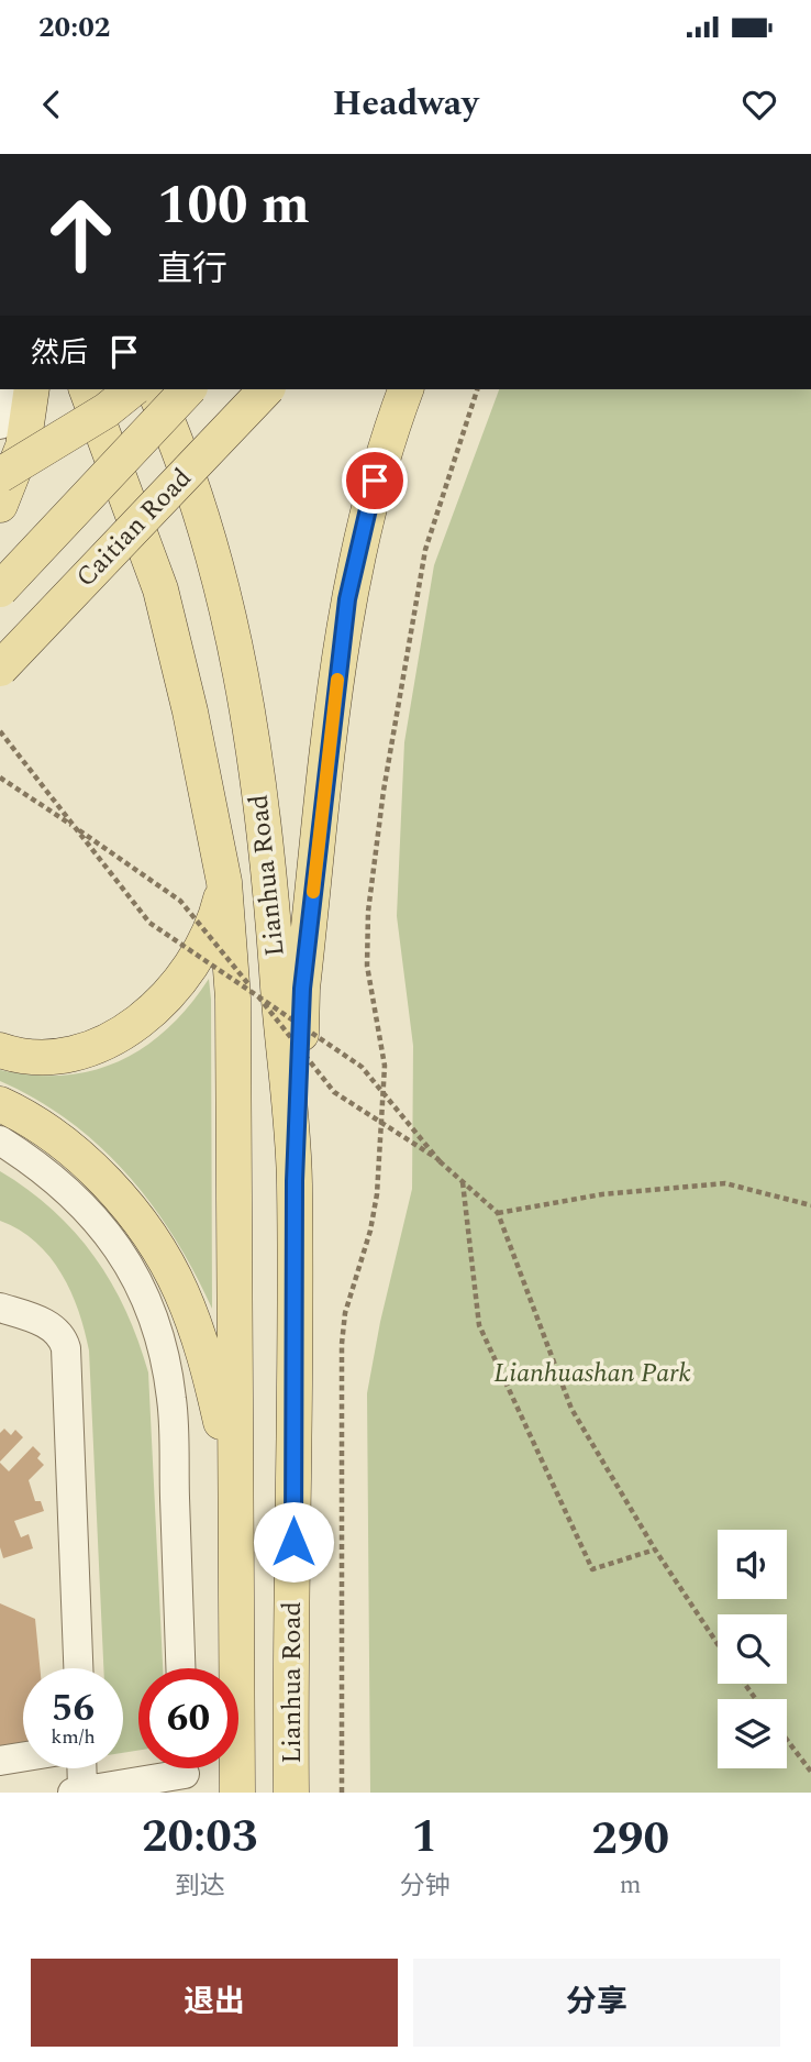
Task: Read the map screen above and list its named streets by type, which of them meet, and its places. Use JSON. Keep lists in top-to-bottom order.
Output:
{
  "streets": {
    "main road": ["Caitian Road", "Lianhua Road"]
  },
  "parks": ["Lianhuashan Park"],
  "page": {
    "status": "20:02",
    "header": "Headway",
    "turn": ["100 m", "直行"],
    "then": "然后",
    "speed": "56 km/h",
    "limit": "60",
    "eta": [
      "20:03",
      "到达",
      "1",
      "分钟",
      "290",
      "m"
    ],
    "buttons": ["退出", "分享"]
  }
}
